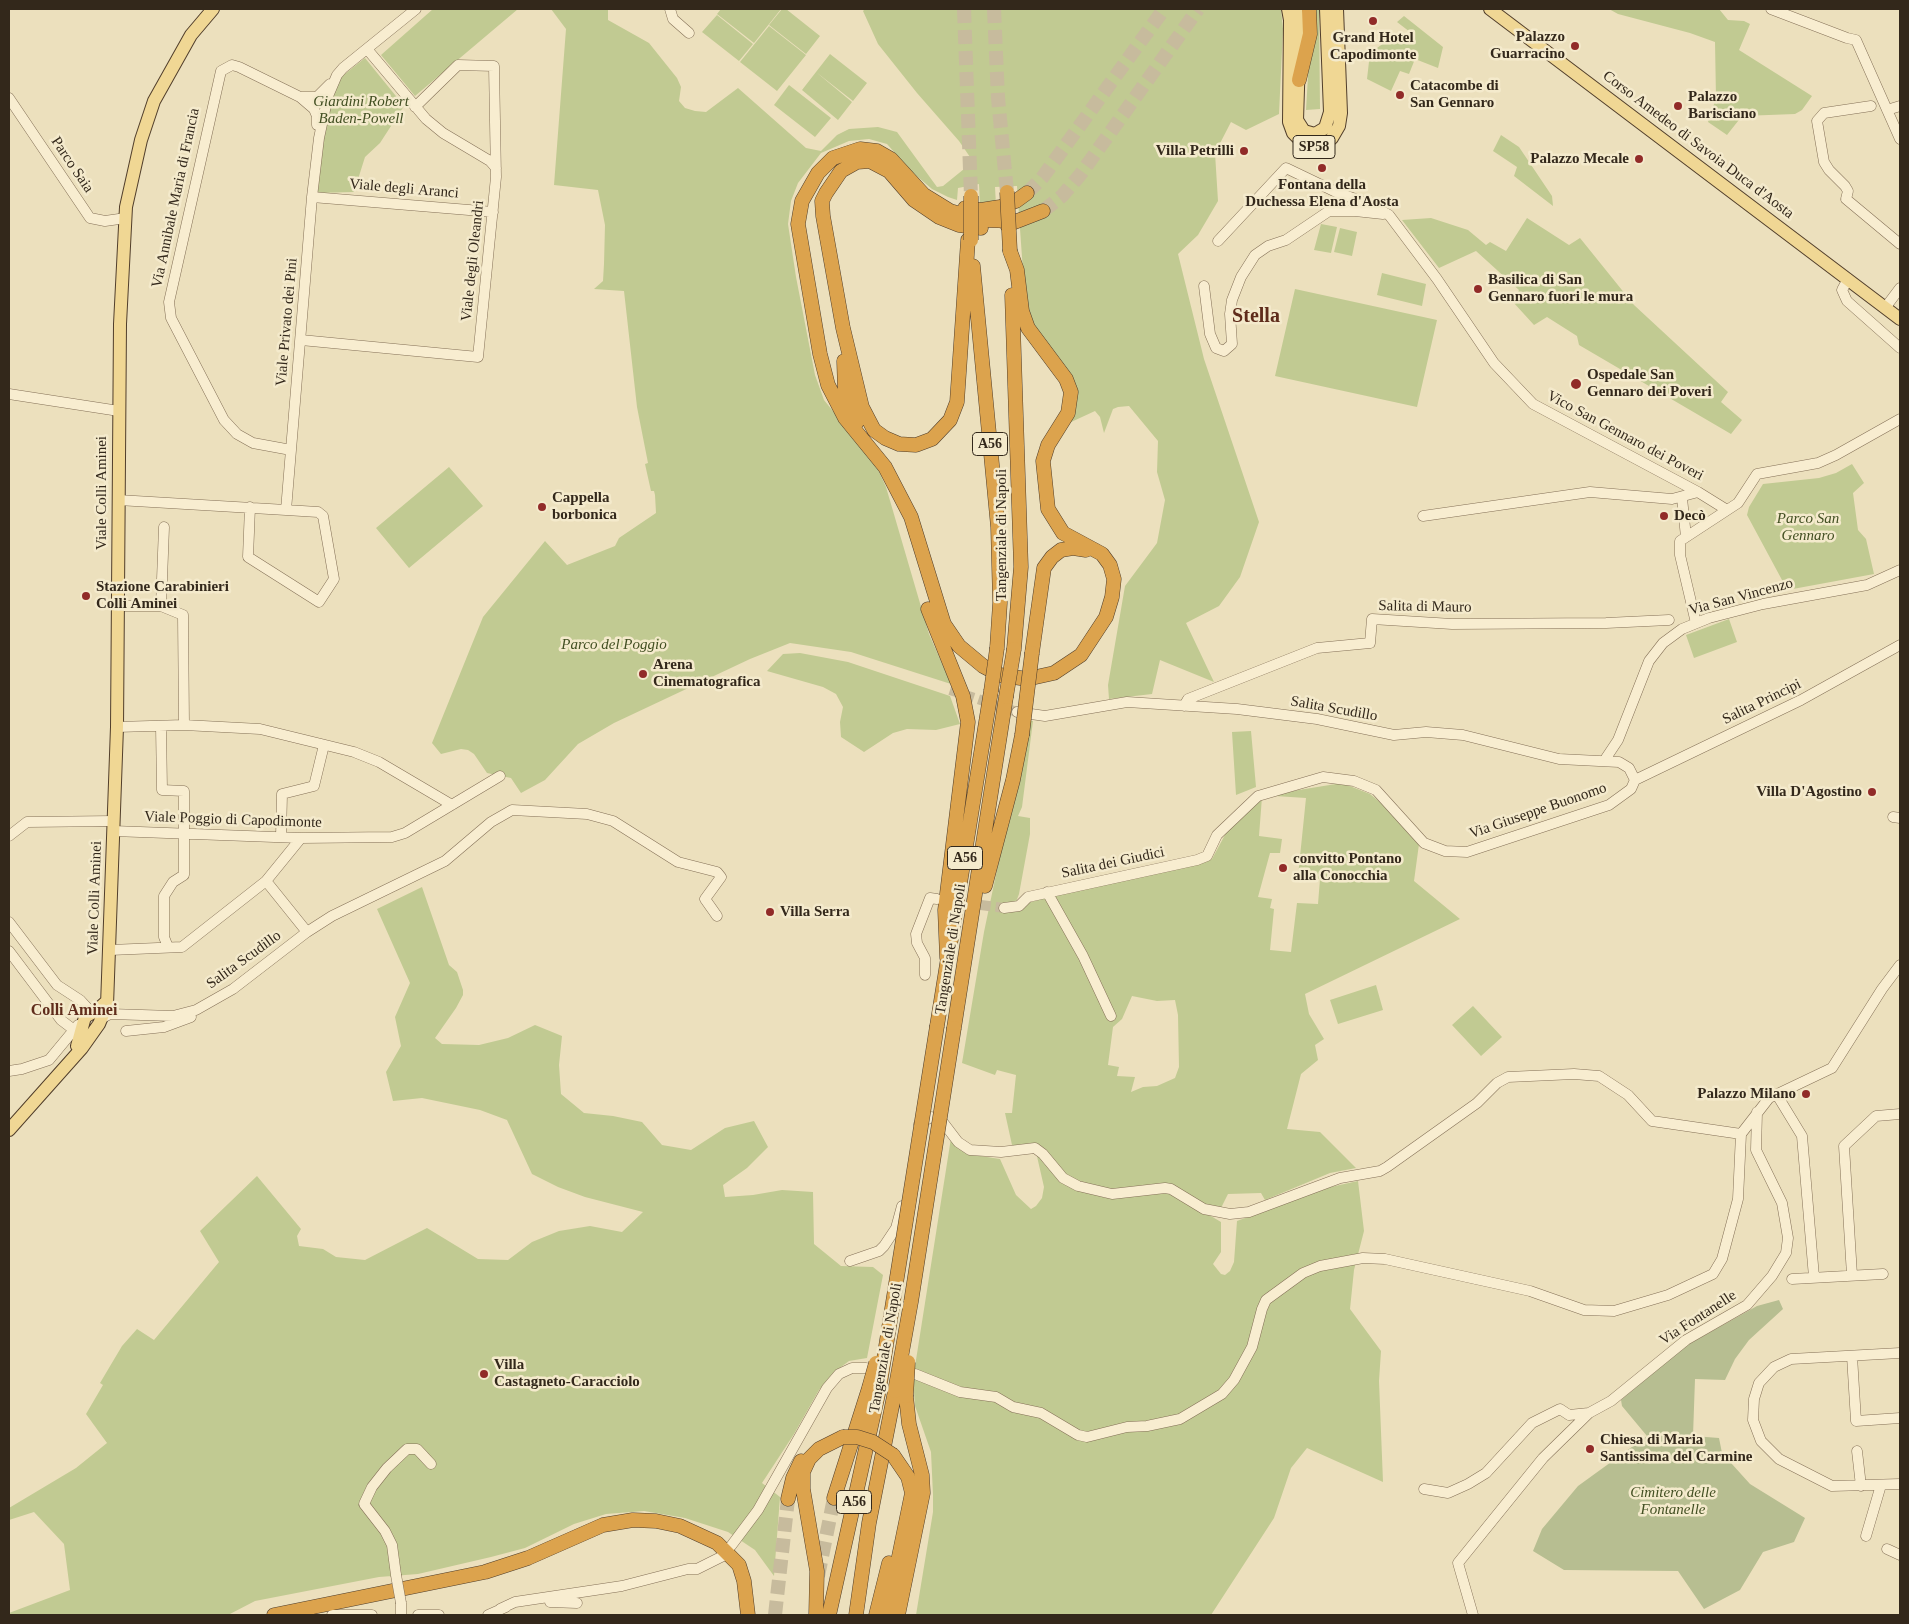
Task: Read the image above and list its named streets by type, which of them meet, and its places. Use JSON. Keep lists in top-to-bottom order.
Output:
{
  "streets": {
    "highway": ["A56", "Tangenziale di Napoli"],
    "main road": ["Corso Amedeo di Savoia Duca d'Aosta", "SP58", "Viale Colli Aminei"],
    "street": [
      "Parco Saia",
      "Viale degli Aranci",
      "Via Annibale Maria di Francia",
      "Viale degli Oleandri",
      "Viale Privato dei Pini",
      "Vico San Gennaro dei Poveri",
      "Via San Vincenzo",
      "Salita di Mauro",
      "Salita Principi",
      "Salita Scudillo",
      "Via Giuseppe Buonomo",
      "Viale Poggio di Capodimonte",
      "Salita dei Giudici",
      "Via Fontanelle"
    ]
  },
  "crossings": [
    ["Parco Saia", "Viale Colli Aminei"],
    ["Viale degli Aranci", "Viale degli Oleandri"],
    ["Viale degli Aranci", "Viale Privato dei Pini"],
    ["Via Annibale Maria di Francia", "Viale Privato dei Pini"],
    ["Viale degli Oleandri", "Viale Privato dei Pini"],
    ["Viale Colli Aminei", "Salita Scudillo"],
    ["Viale Colli Aminei", "Viale Poggio di Capodimonte"],
    ["Via San Vincenzo", "Salita Scudillo"],
    ["Salita di Mauro", "Salita Scudillo"],
    ["Salita Principi", "Salita Scudillo"],
    ["Salita Principi", "Via Giuseppe Buonomo"],
    ["Salita Scudillo", "Via Giuseppe Buonomo"],
    ["Via Giuseppe Buonomo", "Salita dei Giudici"]
  ],
  "districts": ["Stella", "Colli Aminei"],
  "parks": [
    "Giardini Robert Baden-Powell",
    "Parco San Gennaro",
    "Parco del Poggio",
    "Cimitero delle Fontanelle"
  ],
  "places": [
    "Grand Hotel Capodimonte",
    "Palazzo Guarracino",
    "Catacombe di San Gennaro",
    "Palazzo Barisciano",
    "Villa Petrilli",
    "Palazzo Mecale",
    "Fontana della Duchessa Elena d'Aosta",
    "Basilica di San Gennaro fuori le mura",
    "Ospedale San Gennaro dei Poveri",
    "Cappella borbonica",
    "Decò",
    "Stazione Carabinieri Colli Aminei",
    "Arena Cinematografica",
    "Villa D'Agostino",
    "convitto Pontano alla Conocchia",
    "Villa Serra",
    "Palazzo Milano",
    "Villa Castagneto-Caracciolo",
    "Chiesa di Maria Santissima del Carmine"
  ]
}
